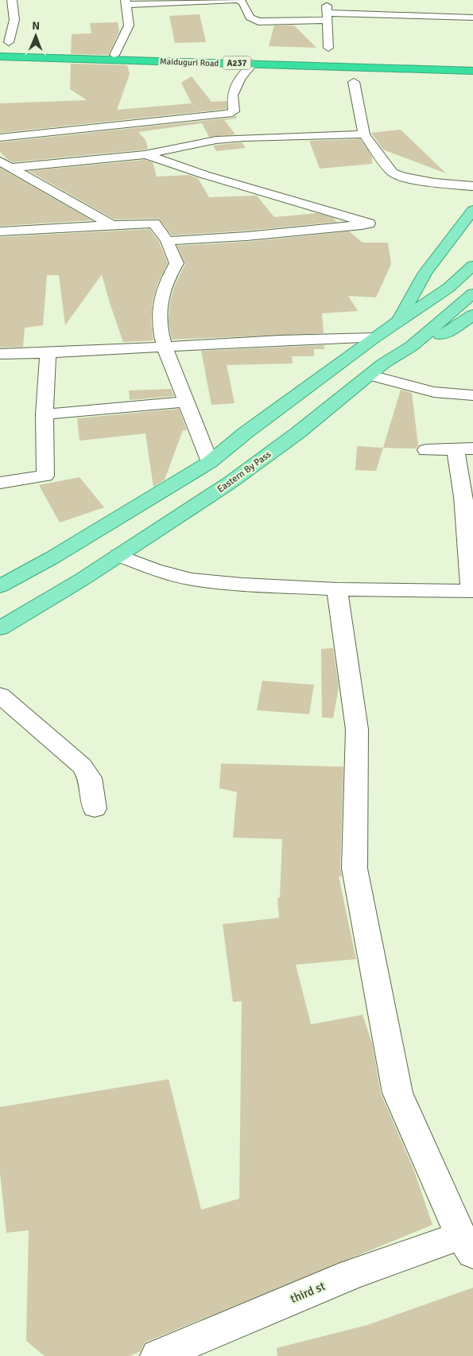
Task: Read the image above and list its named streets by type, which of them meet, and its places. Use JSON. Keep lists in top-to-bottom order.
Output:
{
  "streets": {
    "highway": ["Maiduguri Road", "A237"],
    "main road": ["Eastern By Pass"],
    "street": ["third st"]
  },
  "north": "top"
}
